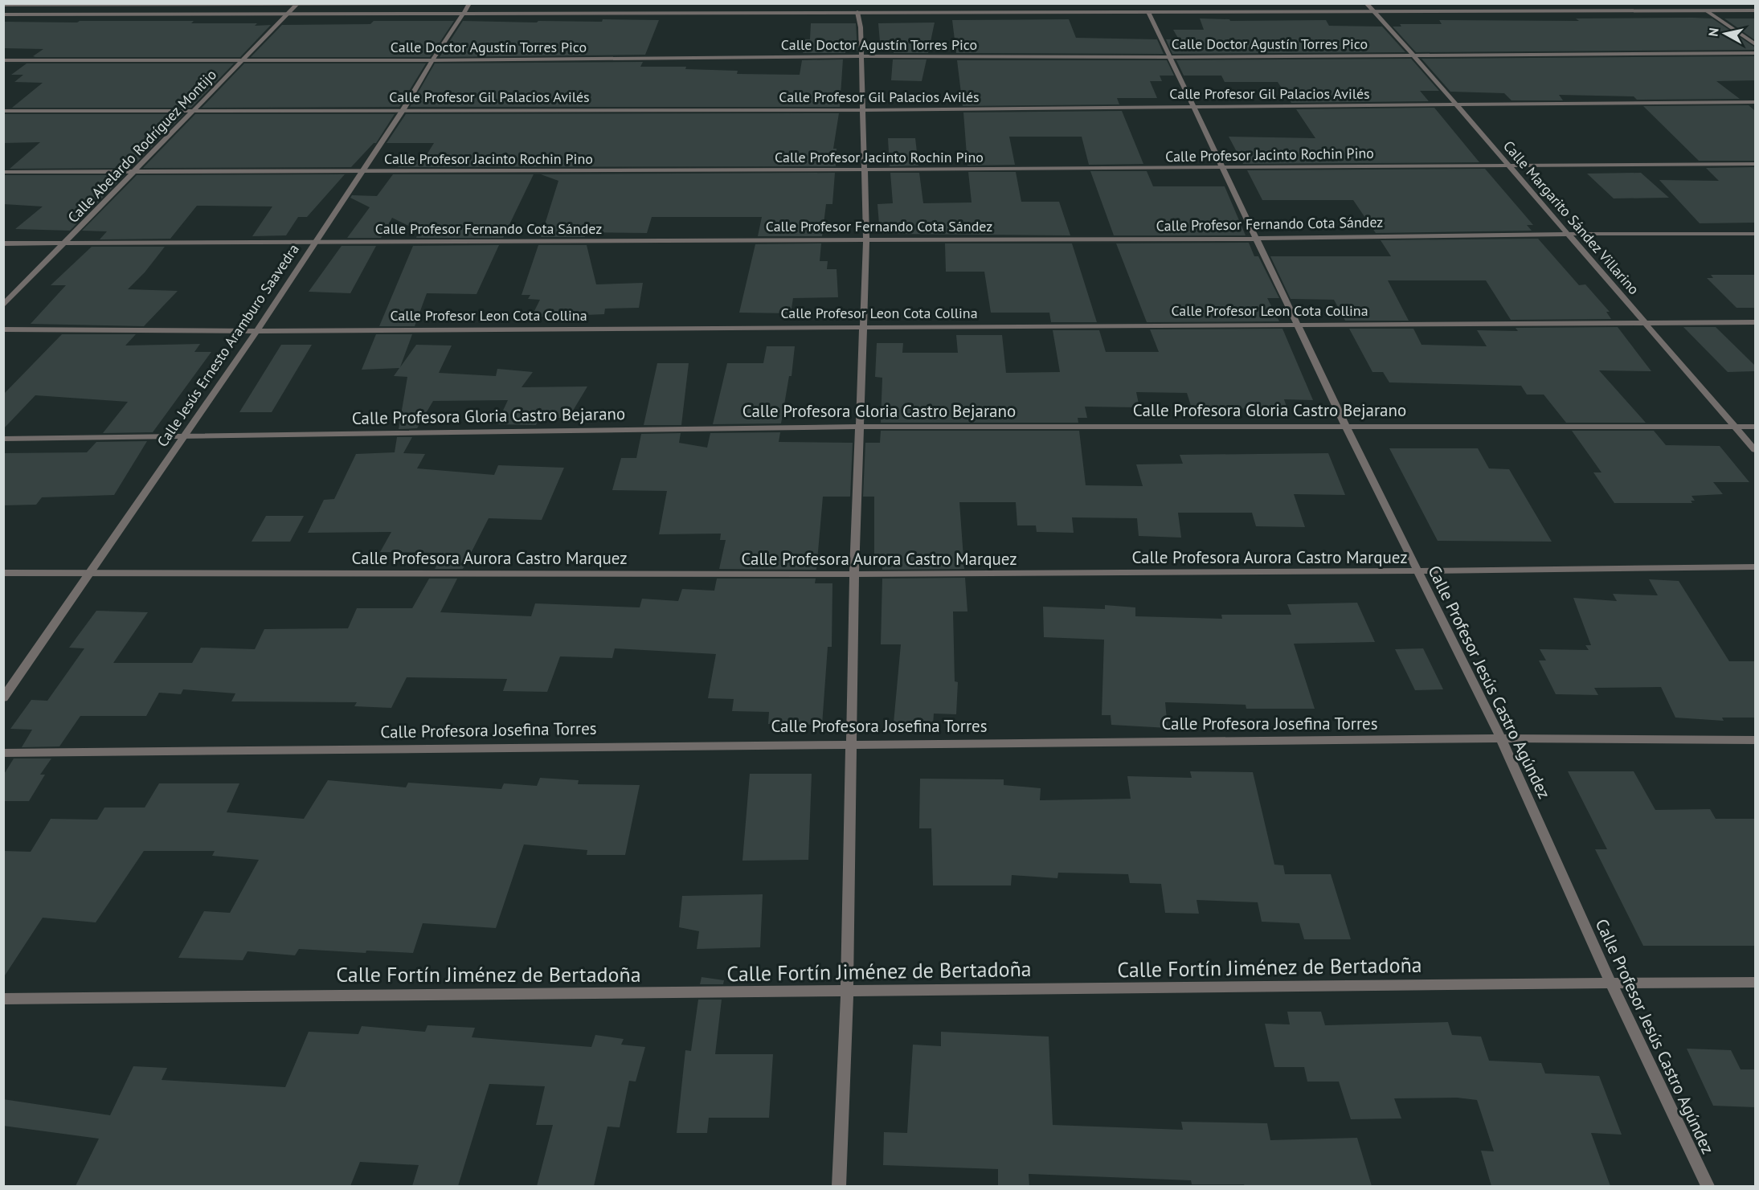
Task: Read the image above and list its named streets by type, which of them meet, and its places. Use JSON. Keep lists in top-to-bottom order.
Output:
{
  "streets": {
    "street": [
      "Calle Doctor Agustín Torres Pico",
      "Calle Profesor Gil Palacios Avilés",
      "Calle Abelardo Rodríguez Montijo",
      "Calle Profesor Jacinto Rochin Pino",
      "Calle Margarito Sández Villarino",
      "Calle Profesor Fernando Cota Sández",
      "Calle Profesor Leon Cota Collina",
      "Calle Jesús Ernesto Aramburo Saavedra",
      "Calle Profesora Gloria Castro Bejarano",
      "Calle Profesora Aurora Castro Marquez",
      "Calle Profesor Jesús Castro Agúndez",
      "Calle Profesora Josefina Torres",
      "Calle Fortín Jiménez de Bertadoña"
    ]
  },
  "crossings": [
    ["Calle Doctor Agustín Torres Pico", "Calle Abelardo Rodríguez Montijo"],
    ["Calle Doctor Agustín Torres Pico", "Calle Margarito Sández Villarino"],
    ["Calle Doctor Agustín Torres Pico", "Calle Jesús Ernesto Aramburo Saavedra"],
    ["Calle Doctor Agustín Torres Pico", "Calle Profesor Jesús Castro Agúndez"],
    ["Calle Profesor Gil Palacios Avilés", "Calle Abelardo Rodríguez Montijo"],
    ["Calle Profesor Gil Palacios Avilés", "Calle Margarito Sández Villarino"],
    ["Calle Profesor Gil Palacios Avilés", "Calle Jesús Ernesto Aramburo Saavedra"],
    ["Calle Profesor Gil Palacios Avilés", "Calle Profesor Jesús Castro Agúndez"],
    ["Calle Abelardo Rodríguez Montijo", "Calle Profesor Jacinto Rochin Pino"],
    ["Calle Abelardo Rodríguez Montijo", "Calle Profesor Fernando Cota Sández"],
    ["Calle Profesor Jacinto Rochin Pino", "Calle Margarito Sández Villarino"],
    ["Calle Profesor Jacinto Rochin Pino", "Calle Jesús Ernesto Aramburo Saavedra"],
    ["Calle Profesor Jacinto Rochin Pino", "Calle Profesor Jesús Castro Agúndez"],
    ["Calle Margarito Sández Villarino", "Calle Profesor Fernando Cota Sández"],
    ["Calle Margarito Sández Villarino", "Calle Profesor Leon Cota Collina"],
    ["Calle Margarito Sández Villarino", "Calle Profesora Gloria Castro Bejarano"],
    ["Calle Profesor Fernando Cota Sández", "Calle Jesús Ernesto Aramburo Saavedra"],
    ["Calle Profesor Fernando Cota Sández", "Calle Profesor Jesús Castro Agúndez"],
    ["Calle Profesor Leon Cota Collina", "Calle Jesús Ernesto Aramburo Saavedra"],
    ["Calle Profesor Leon Cota Collina", "Calle Profesor Jesús Castro Agúndez"],
    ["Calle Jesús Ernesto Aramburo Saavedra", "Calle Profesora Gloria Castro Bejarano"],
    ["Calle Jesús Ernesto Aramburo Saavedra", "Calle Profesora Aurora Castro Marquez"],
    ["Calle Profesora Gloria Castro Bejarano", "Calle Profesor Jesús Castro Agúndez"],
    ["Calle Profesora Aurora Castro Marquez", "Calle Profesor Jesús Castro Agúndez"],
    ["Calle Profesor Jesús Castro Agúndez", "Calle Profesora Josefina Torres"],
    ["Calle Profesor Jesús Castro Agúndez", "Calle Fortín Jiménez de Bertadoña"]
  ],
  "north": "left"
}
